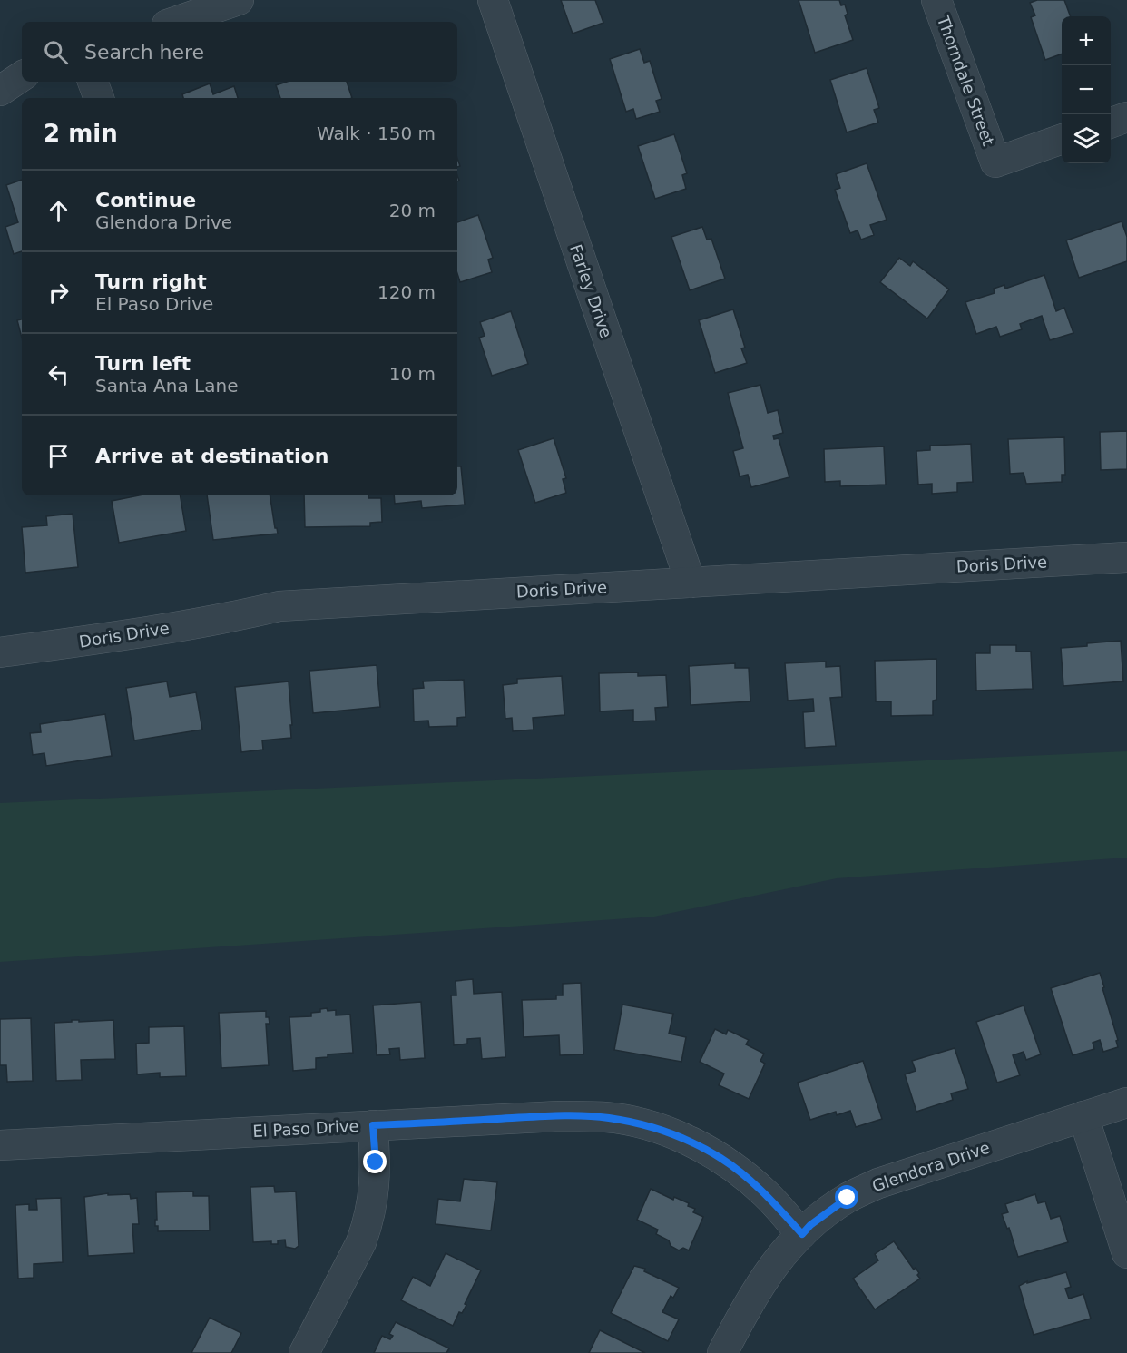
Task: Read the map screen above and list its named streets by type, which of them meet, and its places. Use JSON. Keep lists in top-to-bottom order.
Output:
{
  "streets": {
    "street": [
      "Thorndale Street",
      "Farley Drive",
      "Doris Drive",
      "El Paso Drive",
      "Glendora Drive"
    ]
  },
  "crossings": [
    ["Farley Drive", "Doris Drive"],
    ["El Paso Drive", "Glendora Drive"]
  ],
  "page": {
    "map_buttons": ["+", "−"],
    "search": "Search here",
    "heading": ["2 min", "Walk · 150 m"],
    "list": [
      ["Continue", "Glendora Drive", "20 m"],
      ["Turn right", "El Paso Drive", "120 m"],
      ["Turn left", "Santa Ana Lane", "10 m"],
      "Arrive at destination"
    ]
  }
}
